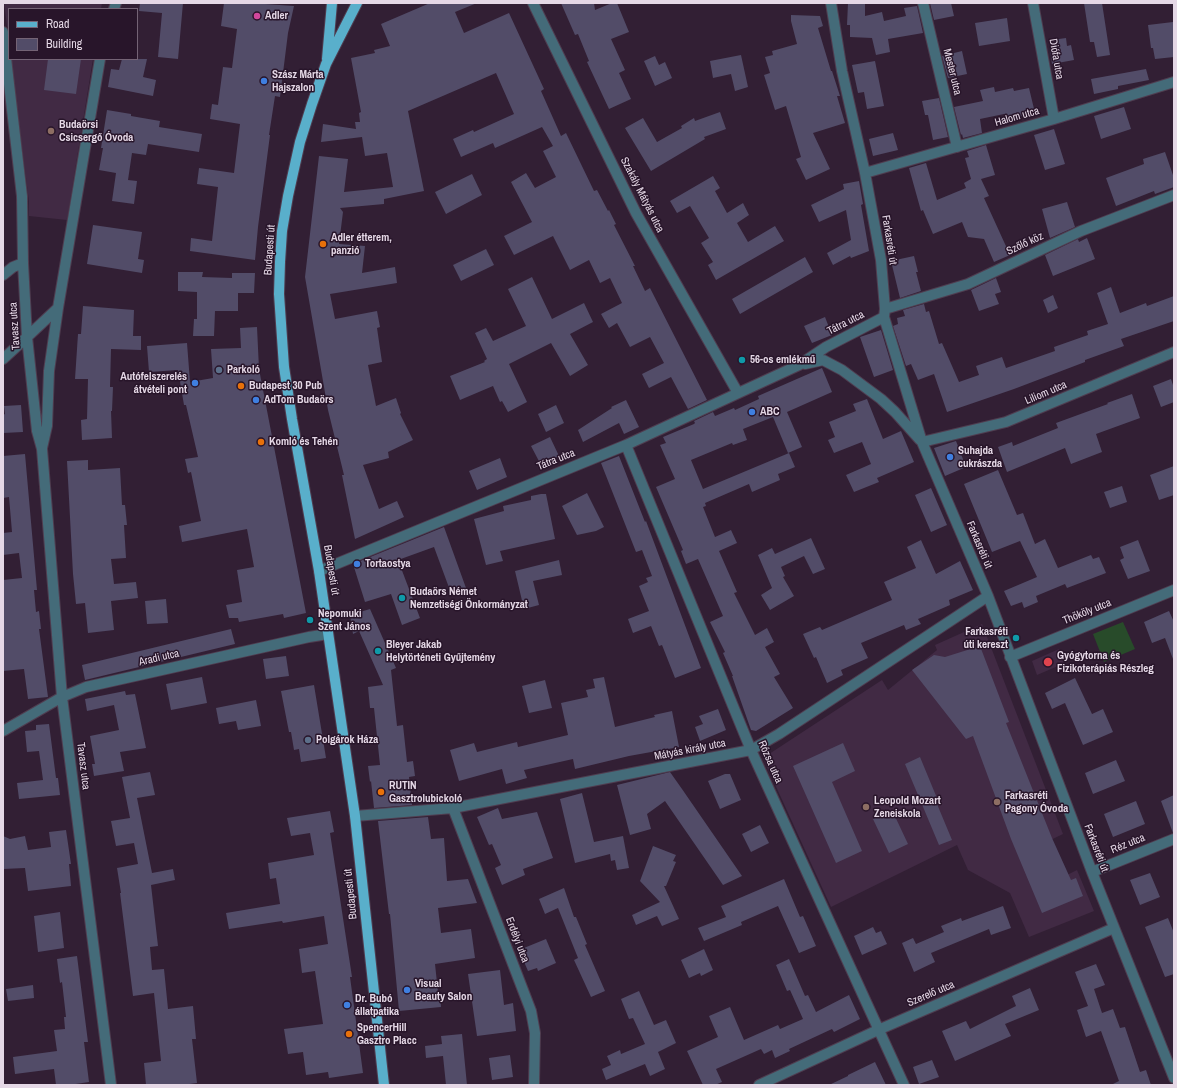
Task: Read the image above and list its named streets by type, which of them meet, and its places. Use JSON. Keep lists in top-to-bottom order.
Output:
{
  "streets": {
    "main road": ["Budapesti út"],
    "street": [
      "Diófa utca",
      "Mester utca",
      "Halom utca",
      "Szakály Mátyás utca",
      "Farkasréti út",
      "Szőlő köz",
      "Tátra utca",
      "Tavasz utca",
      "Liliom utca",
      "Thököly utca",
      "Aradi utca",
      "Mátyás király utca",
      "Rózsa utca",
      "Réz utca",
      "Erdélyi utca",
      "Szerelő utca"
    ]
  },
  "crossings": [
    ["Diófa utca", "Halom utca"],
    ["Mester utca", "Halom utca"],
    ["Halom utca", "Farkasréti út"],
    ["Szakály Mátyás utca", "Tátra utca"],
    ["Farkasréti út", "Szőlő köz"],
    ["Farkasréti út", "Tátra utca"],
    ["Farkasréti út", "Liliom utca"],
    ["Farkasréti út", "Thököly utca"],
    ["Farkasréti út", "Mátyás király utca"],
    ["Farkasréti út", "Réz utca"],
    ["Farkasréti út", "Szerelő utca"],
    ["Szőlő köz", "Tátra utca"],
    ["Budapesti út", "Tátra utca"],
    ["Budapesti út", "Aradi utca"],
    ["Budapesti út", "Mátyás király utca"],
    ["Tátra utca", "Liliom utca"],
    ["Tátra utca", "Rózsa utca"],
    ["Tavasz utca", "Aradi utca"],
    ["Mátyás király utca", "Rózsa utca"],
    ["Mátyás király utca", "Erdélyi utca"],
    ["Rózsa utca", "Szerelő utca"]
  ],
  "places": [
    "Adler",
    "Szász Márta Hajszalon",
    "Budaörsi Csicsergő Óvoda",
    "Adler étterem, panzió",
    "56-os emlékmű",
    "Parkoló",
    "Autófelszerelés átvételi pont",
    "Budapest 30 Pub",
    "AdTom Budaörs",
    "ABC",
    "Komló és Tehén",
    "Suhajda cukrászda",
    "Tortaostya",
    "Budaörs Német Nemzetiségi Önkormányzat",
    "Nepomuki Szent János",
    "Farkasréti úti kereszt",
    "Bleyer Jakab Helytörténeti Gyűjtemény",
    "Gyógytorna és Fizikoterápiás Részleg",
    "Polgárok Háza",
    "RUTIN Gasztrolubickoló",
    "Farkasréti Pagony Óvoda",
    "Leopold Mozart Zeneiskola",
    "Visual Beauty Salon",
    "Dr. Bubó állatpatika",
    "SpencerHill Gasztro Placc"
  ],
  "legend": ["Road", "Building"]
}
